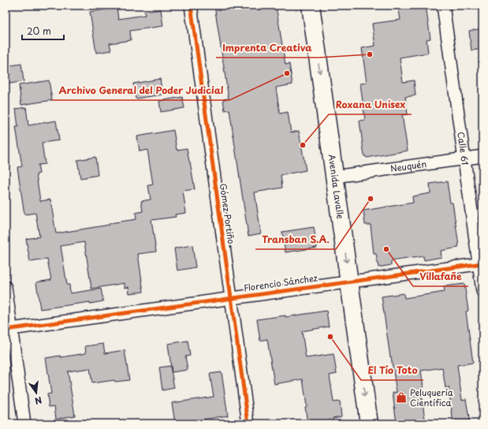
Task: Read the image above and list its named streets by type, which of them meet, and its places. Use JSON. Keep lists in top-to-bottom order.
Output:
{
  "streets": {
    "main road": ["Avenida Lavalle"],
    "street": [
      "Calle 61",
      "Neuquén",
      "Gómez Portiño",
      "Florencio Sánchez"
    ]
  },
  "crossings": [
    ["Calle 61", "Neuquén"],
    ["Calle 61", "Florencio Sánchez"],
    ["Neuquén", "Avenida Lavalle"],
    ["Avenida Lavalle", "Florencio Sánchez"],
    ["Gómez Portiño", "Florencio Sánchez"]
  ],
  "one_way": ["Avenida Lavalle"],
  "places": {
    "other": [
      "Imprenta Creativa",
      "Archivo General del Poder Judicial",
      "Roxana Unisex",
      "Transban S.A.",
      "Villafañe",
      "El Tío Toto"
    ],
    "shop": ["Peluquería Científica"]
  },
  "scale_bar": "20 m",
  "north": "bottom"
}
